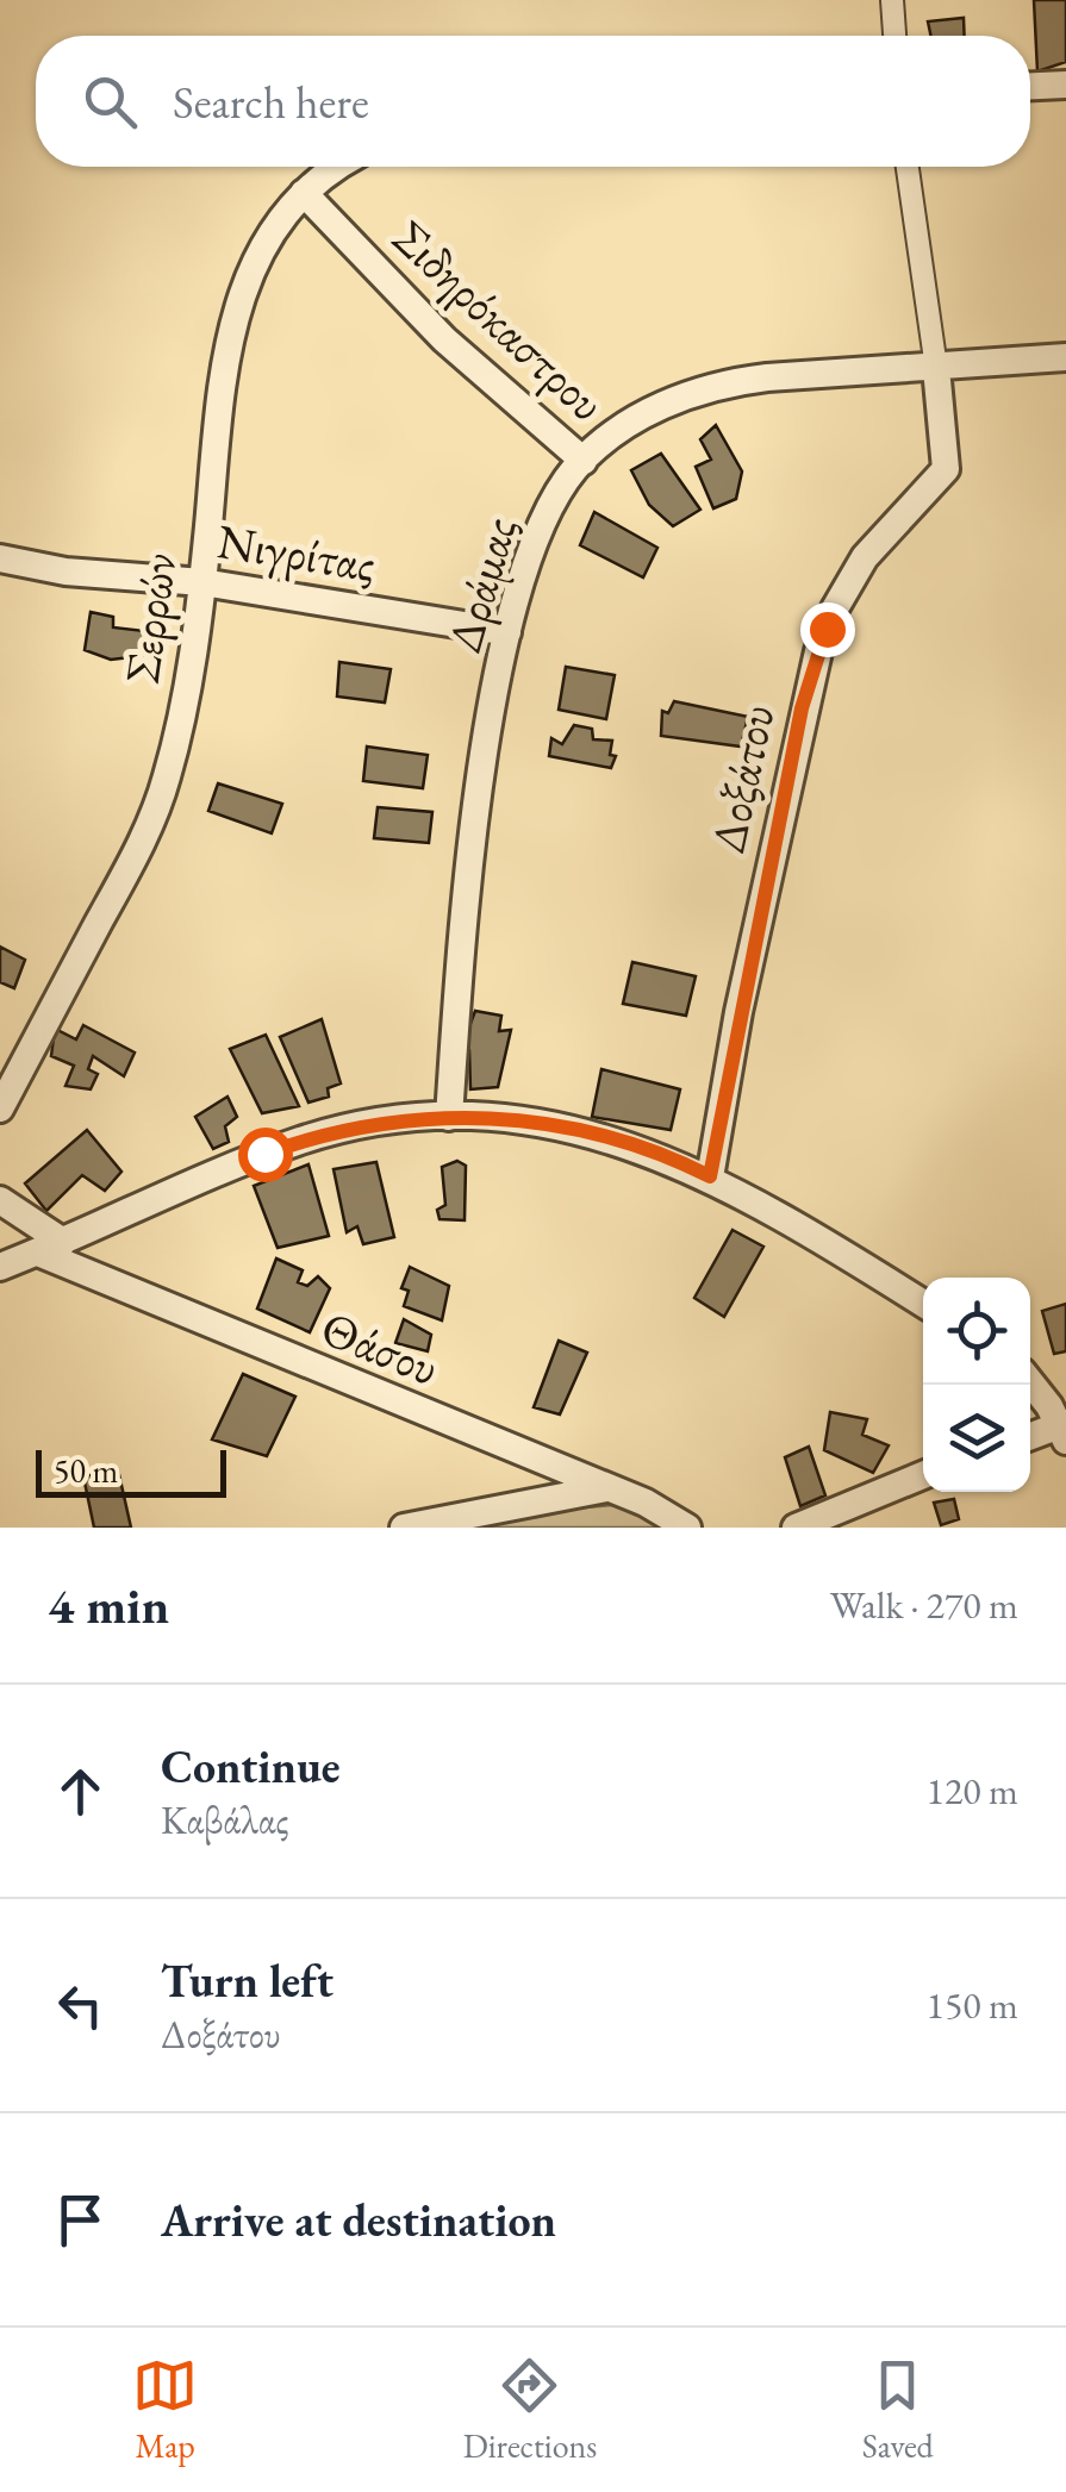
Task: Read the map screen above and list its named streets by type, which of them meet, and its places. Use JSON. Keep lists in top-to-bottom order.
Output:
{
  "streets": {
    "street": [
      "Σιδηρόκαστρου",
      "Νιγρίτας",
      "Δράμας",
      "Σερρών",
      "Δοξάτου",
      "Θάσου"
    ]
  },
  "crossings": [
    ["Σιδηρόκαστρου", "Δράμας"],
    ["Σιδηρόκαστρου", "Σερρών"],
    ["Νιγρίτας", "Δράμας"],
    ["Νιγρίτας", "Σερρών"],
    ["Δράμας", "Δοξάτου"]
  ],
  "scale_bar": "50 m",
  "page": {
    "search": "Search here",
    "scale": "50 m",
    "heading": ["4 min", "Walk · 270 m"],
    "list": [
      ["Continue", "Καβάλας", "120 m"],
      ["Turn left", "Δοξάτου", "150 m"],
      "Arrive at destination"
    ],
    "nav": ["Map", "Directions", "Saved"]
  }
}
